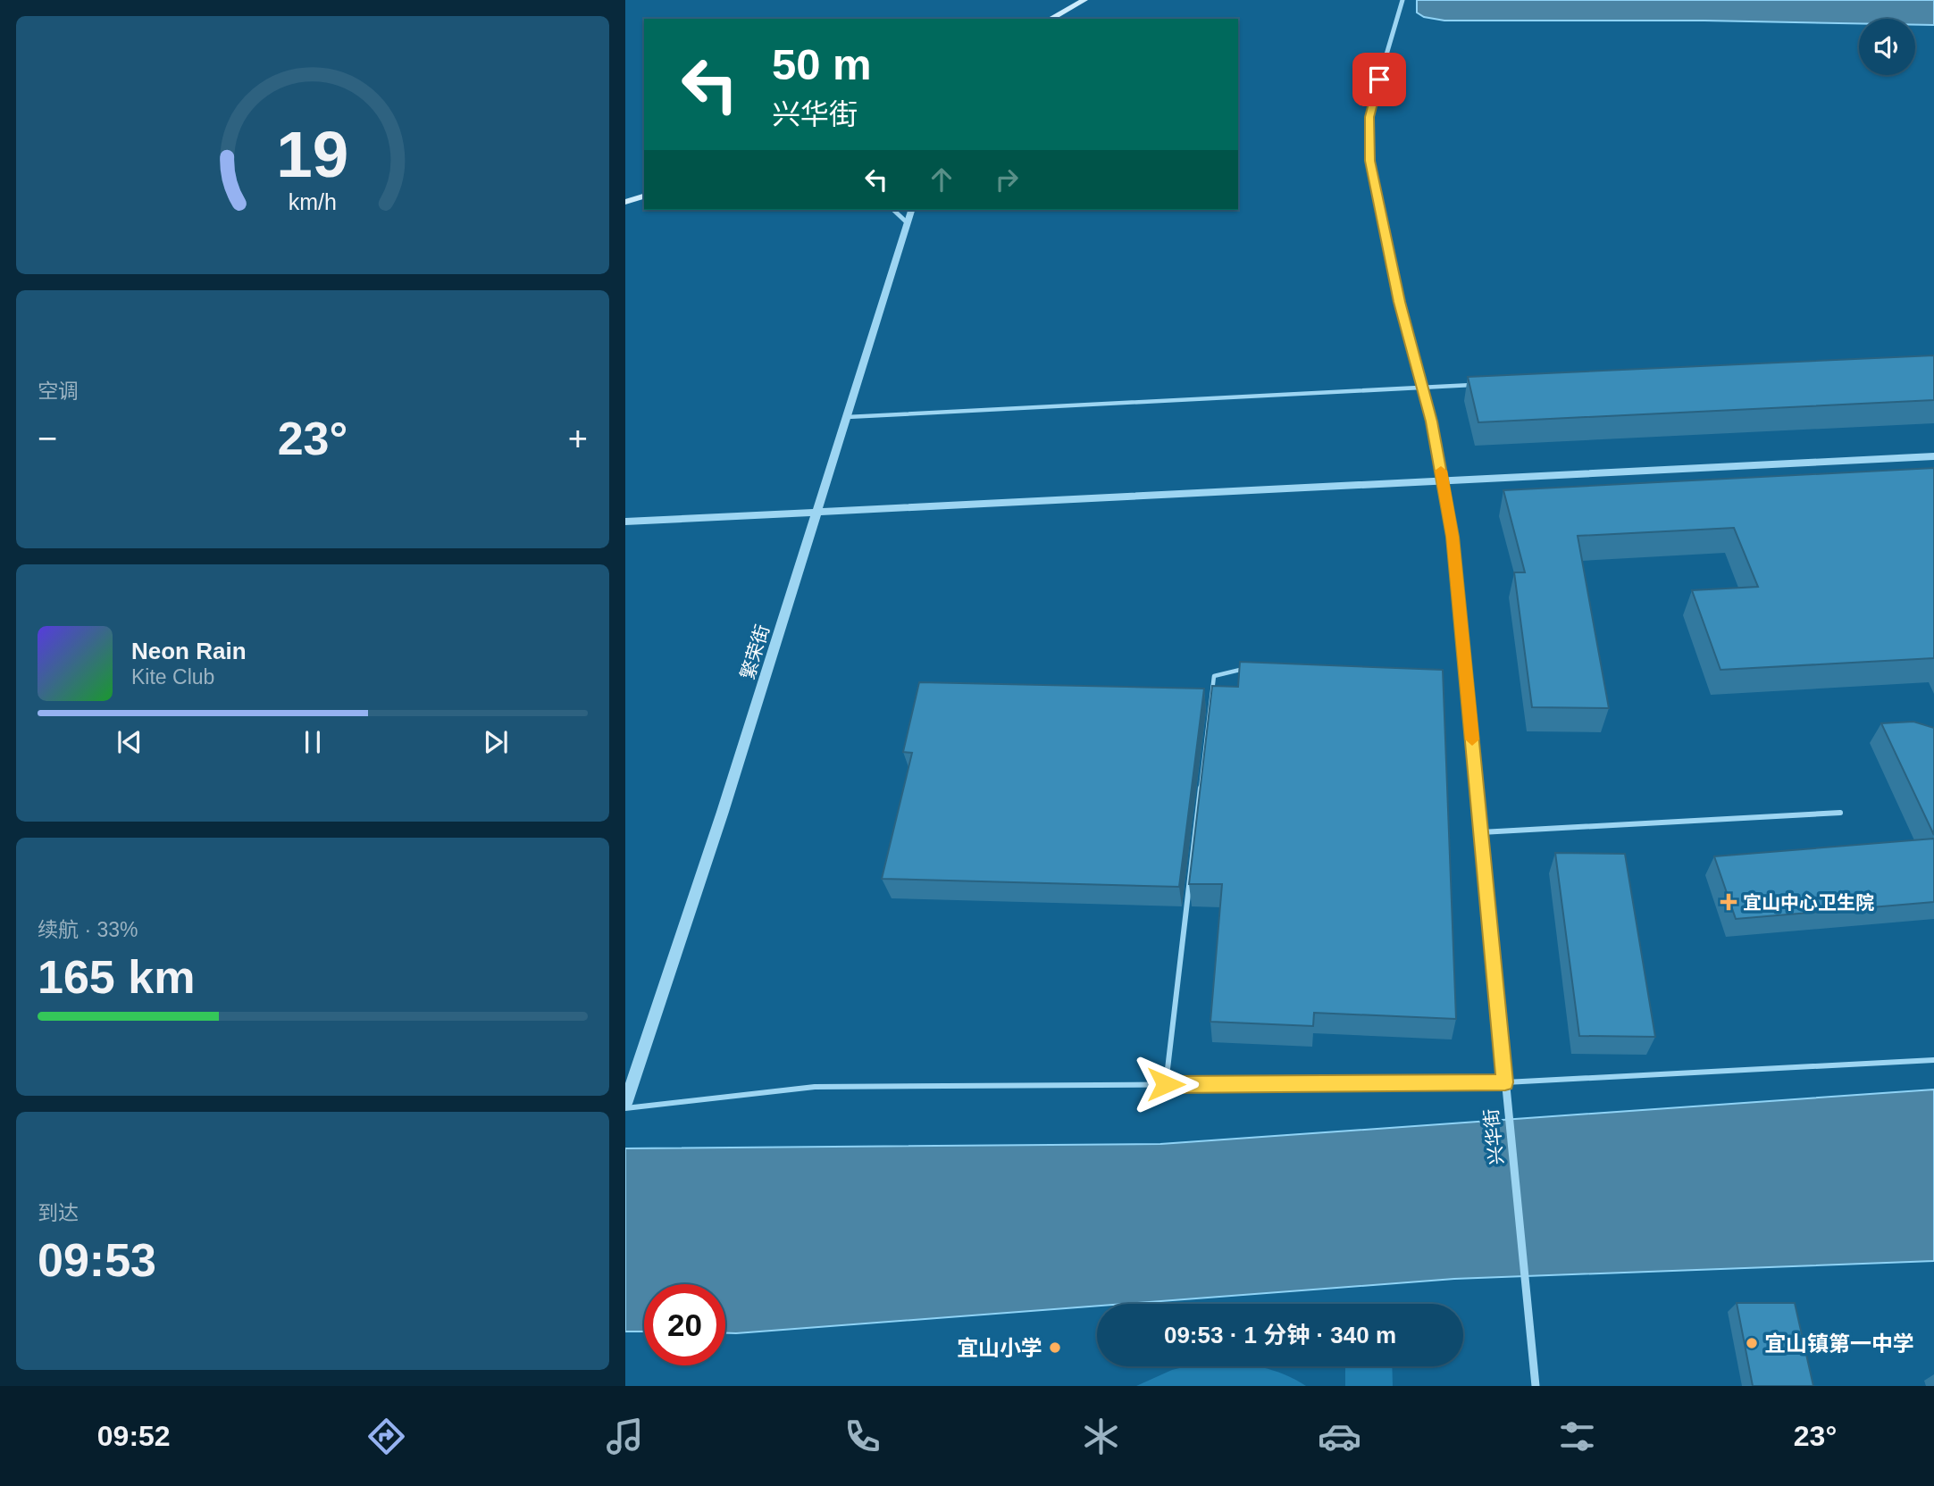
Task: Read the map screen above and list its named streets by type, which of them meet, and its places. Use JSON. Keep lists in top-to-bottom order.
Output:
{
  "streets": {
    "street": ["繁荣街", "兴华街"]
  },
  "places": {
    "health": ["宜山中心卫生院"],
    "other": ["宜山镇第一中学", "宜山小学"]
  },
  "page": {
    "turn": ["50 m", "兴华街"],
    "tile": [
      "空调",
      ["续航 · 33%", "165 km"],
      ["到达", "09:53"]
    ],
    "heat": ["−", "23°", "+"],
    "song": ["Neon Rain", "Kite Club"],
    "limit": "20",
    "trip": "09:53 · 1 分钟 · 340 m",
    "tabs": ["09:52", "23°"],
    "gauge": ["19", "km/h"]
  }
}
